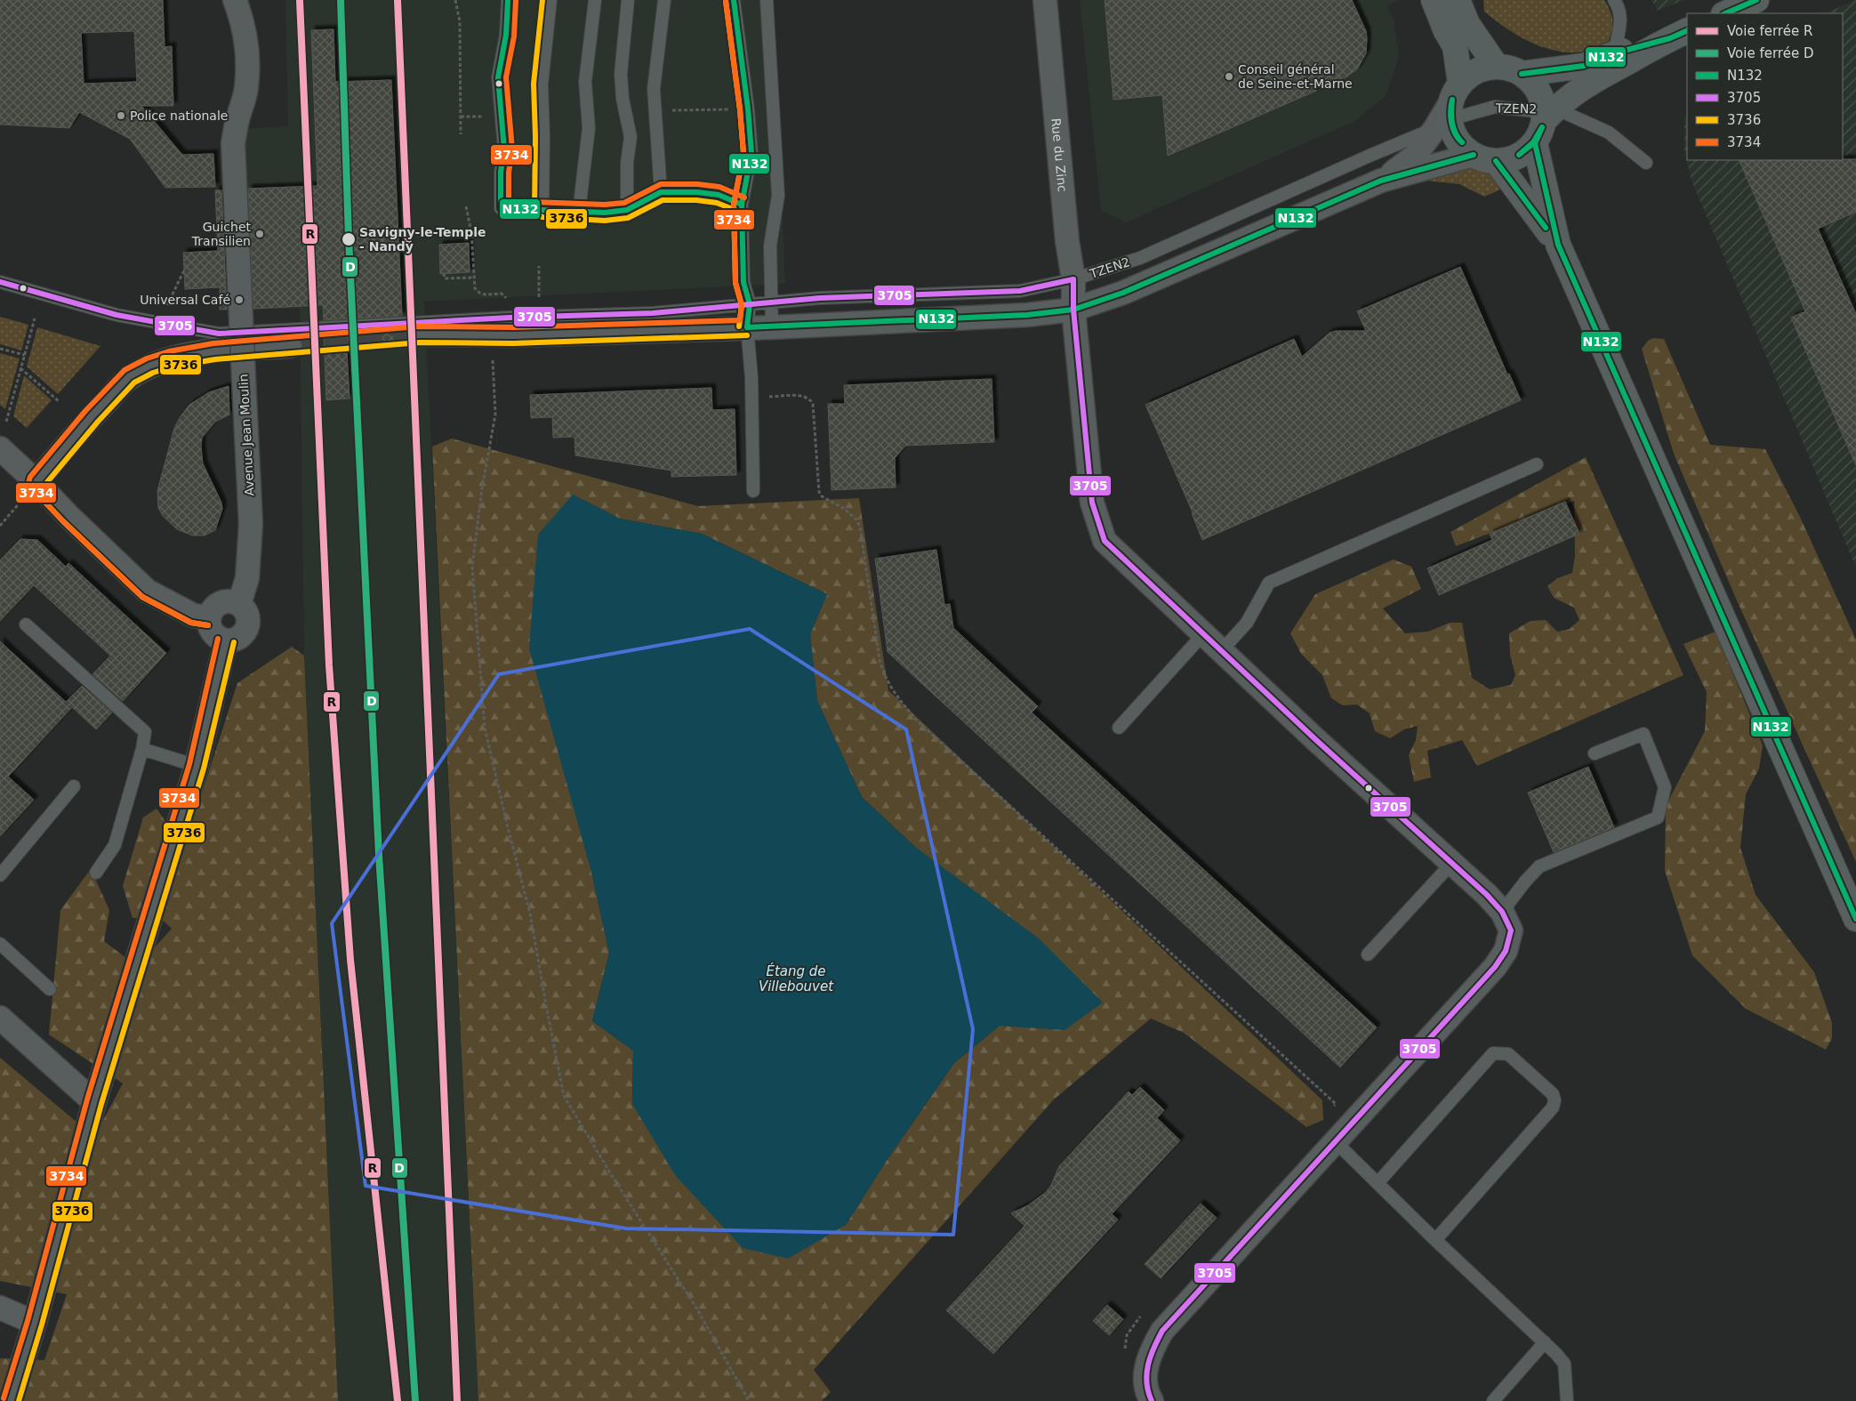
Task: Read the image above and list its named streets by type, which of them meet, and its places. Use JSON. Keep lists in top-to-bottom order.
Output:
{
  "streets": {
    "street": ["Rue du Zinc", "Avenue Jean Moulin"],
    "lane": ["TZEN2"]
  },
  "crossings": [
    ["TZEN2", "Rue du Zinc"]
  ],
  "water": ["Étang de Villebouvet"],
  "places": [
    "Conseil général de Seine-et-Marne",
    "Police nationale",
    "Guichet Transilien",
    "Savigny-le-Temple - Nandy",
    "Universal Café"
  ],
  "lines": [
    "rail line R",
    "rail line D",
    "transit line N132",
    "transit line 3736",
    "transit line 3734",
    "transit line 3705"
  ],
  "legend": [
    "Voie ferrée R",
    "Voie ferrée D",
    "N132",
    "3705",
    "3736",
    "3734"
  ]
}
